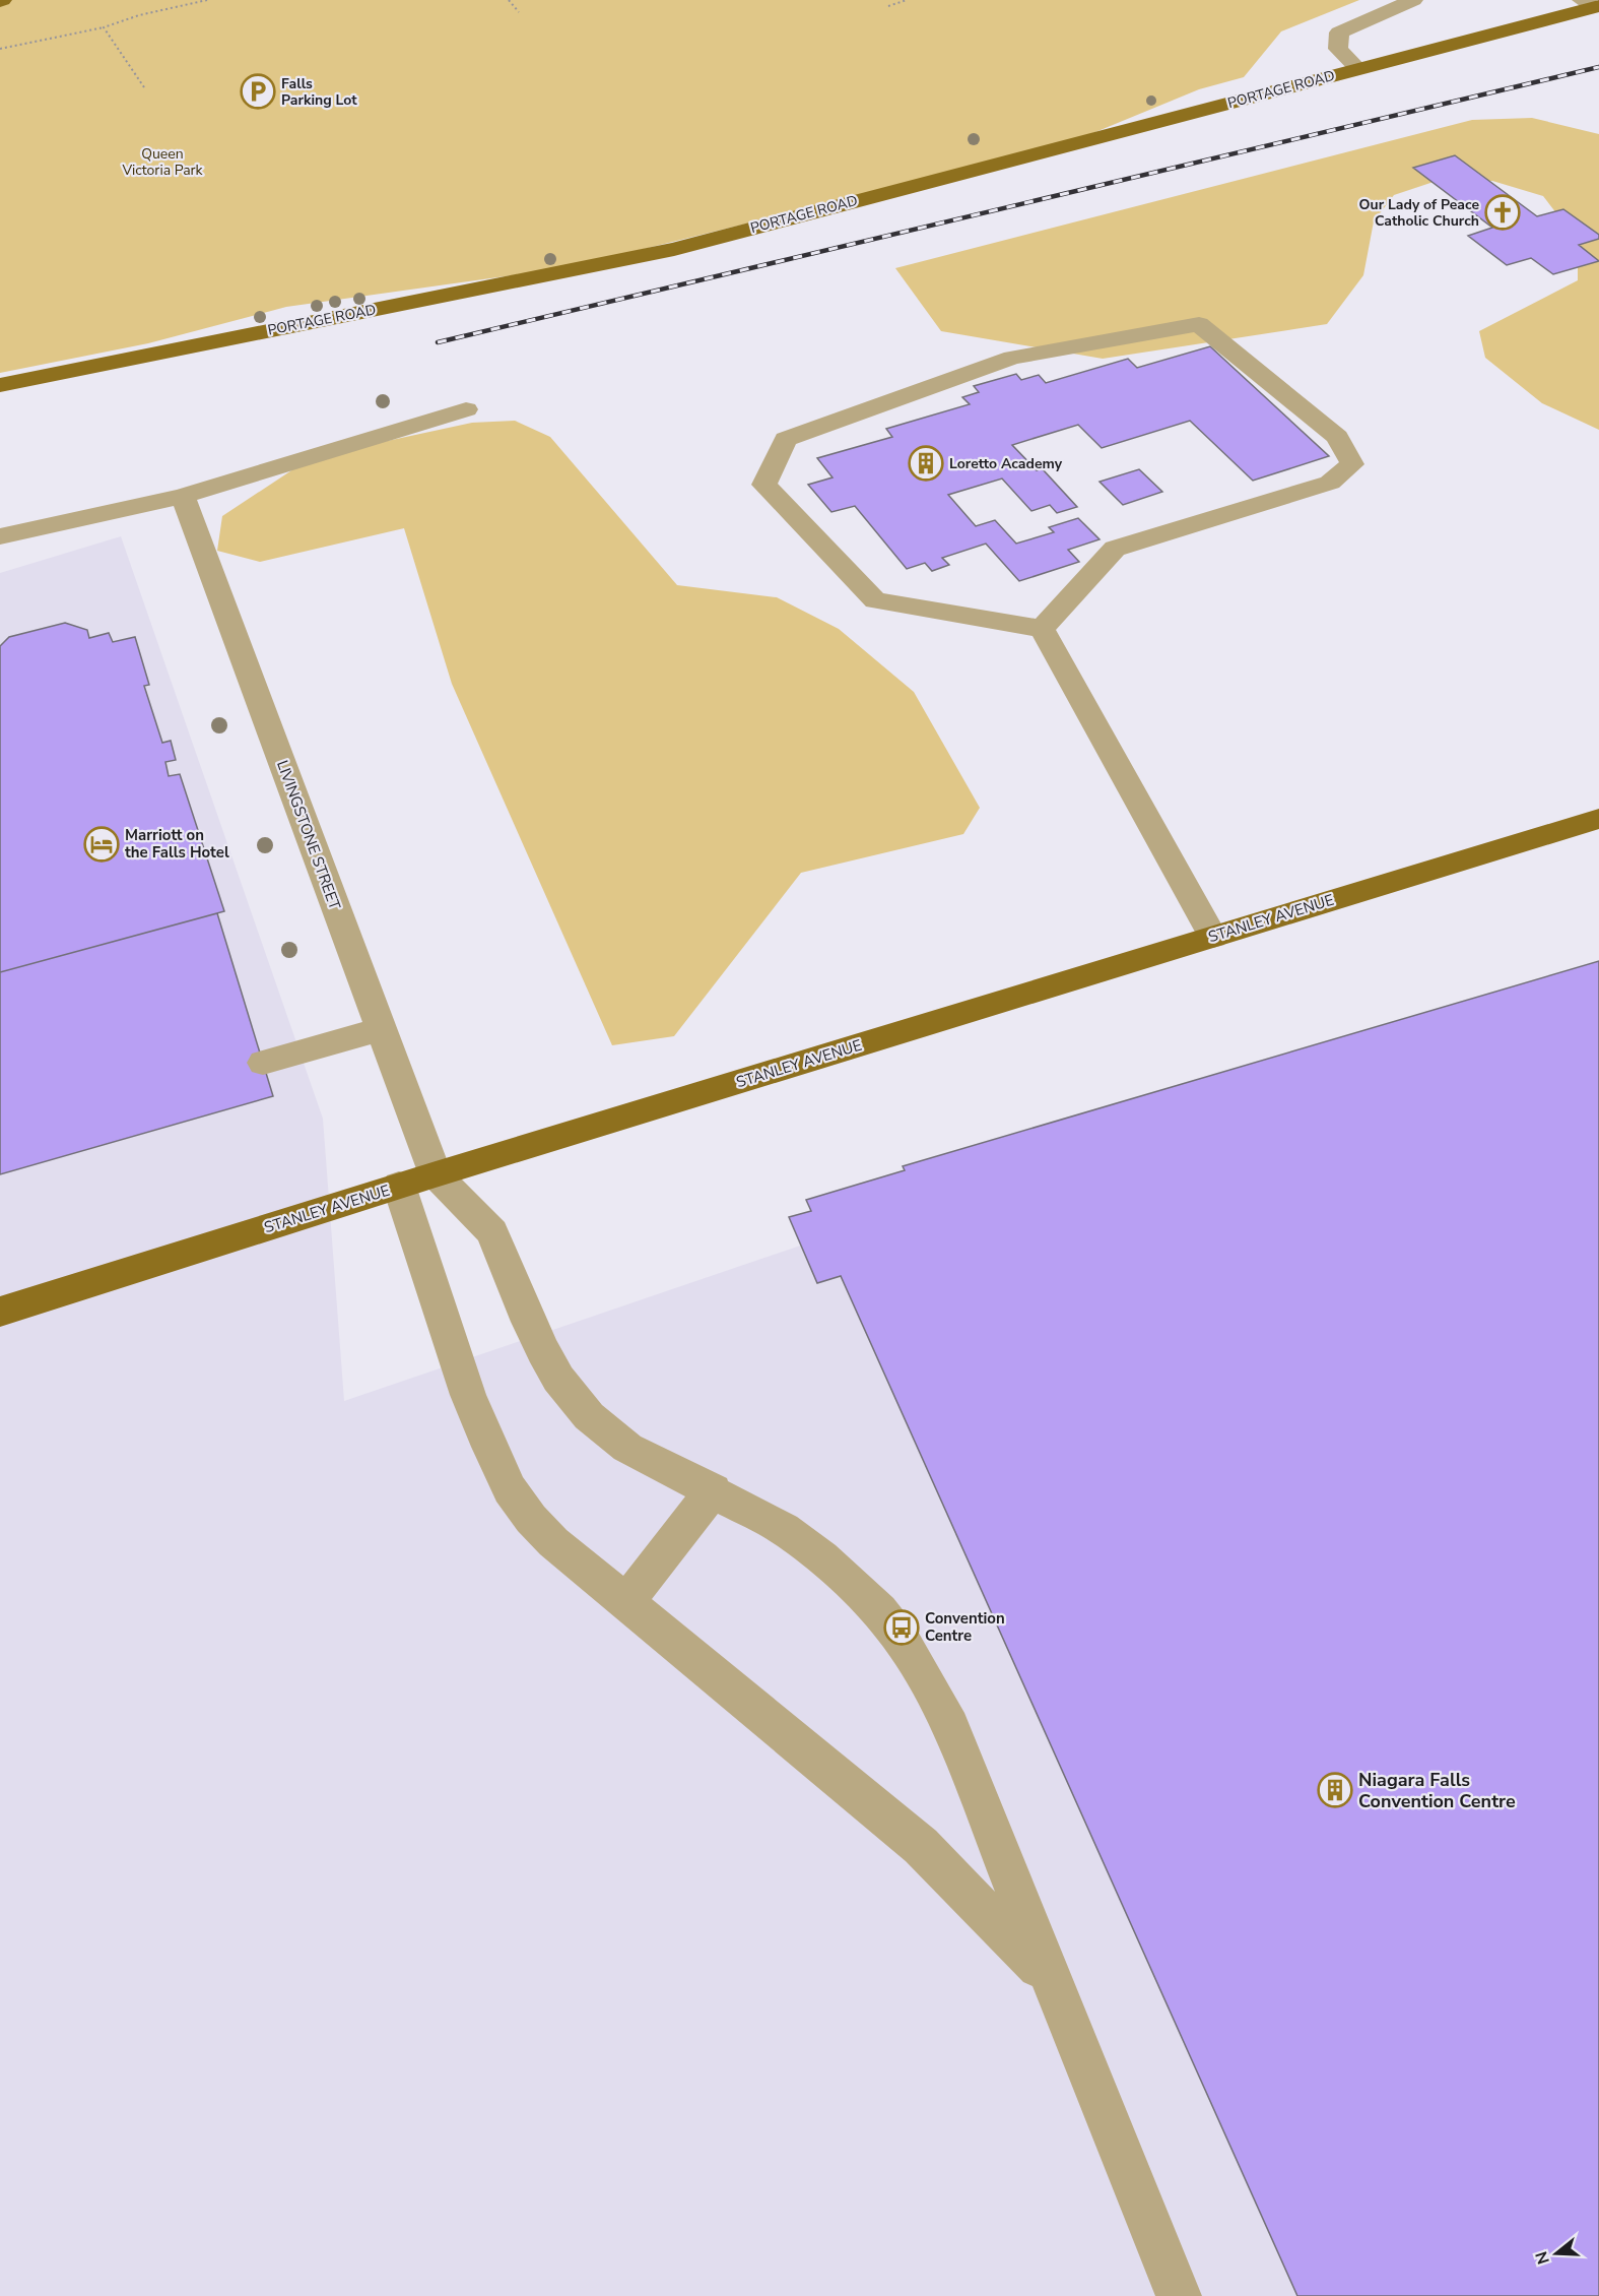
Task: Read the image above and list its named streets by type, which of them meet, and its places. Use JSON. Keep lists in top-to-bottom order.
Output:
{
  "streets": {
    "main road": ["PORTAGE ROAD", "STANLEY AVENUE"],
    "street": ["LIVINGSTONE STREET"]
  },
  "crossings": [
    ["LIVINGSTONE STREET", "STANLEY AVENUE"]
  ],
  "parks": ["Queen Victoria Park"],
  "places": {
    "parking": ["Falls Parking Lot"],
    "church": ["Our Lady of Peace Catholic Church"],
    "building": ["Loretto Academy", "Niagara Falls Convention Centre"],
    "hotel": ["Marriott on the Falls Hotel"],
    "bus stop": ["Convention Centre"]
  },
  "north": "left"
}
